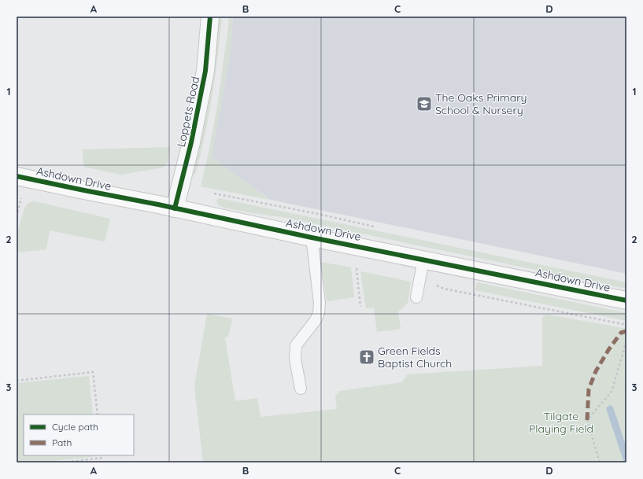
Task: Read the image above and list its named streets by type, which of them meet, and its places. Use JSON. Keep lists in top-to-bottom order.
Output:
{
  "streets": {
    "street": ["Loppets Road", "Ashdown Drive"]
  },
  "crossings": [
    ["Loppets Road", "Ashdown Drive"]
  ],
  "parks": ["Tilgate Playing Field"],
  "places": {
    "school or university": ["The Oaks Primary School & Nursery"],
    "church": ["Green Fields Baptist Church"]
  },
  "legend": ["Cycle path", "Path"],
  "grid": {
    "columns": [
      "A",
      "B",
      "C",
      "D"
    ],
    "rows": ["1", "2", "3"]
  }
}
